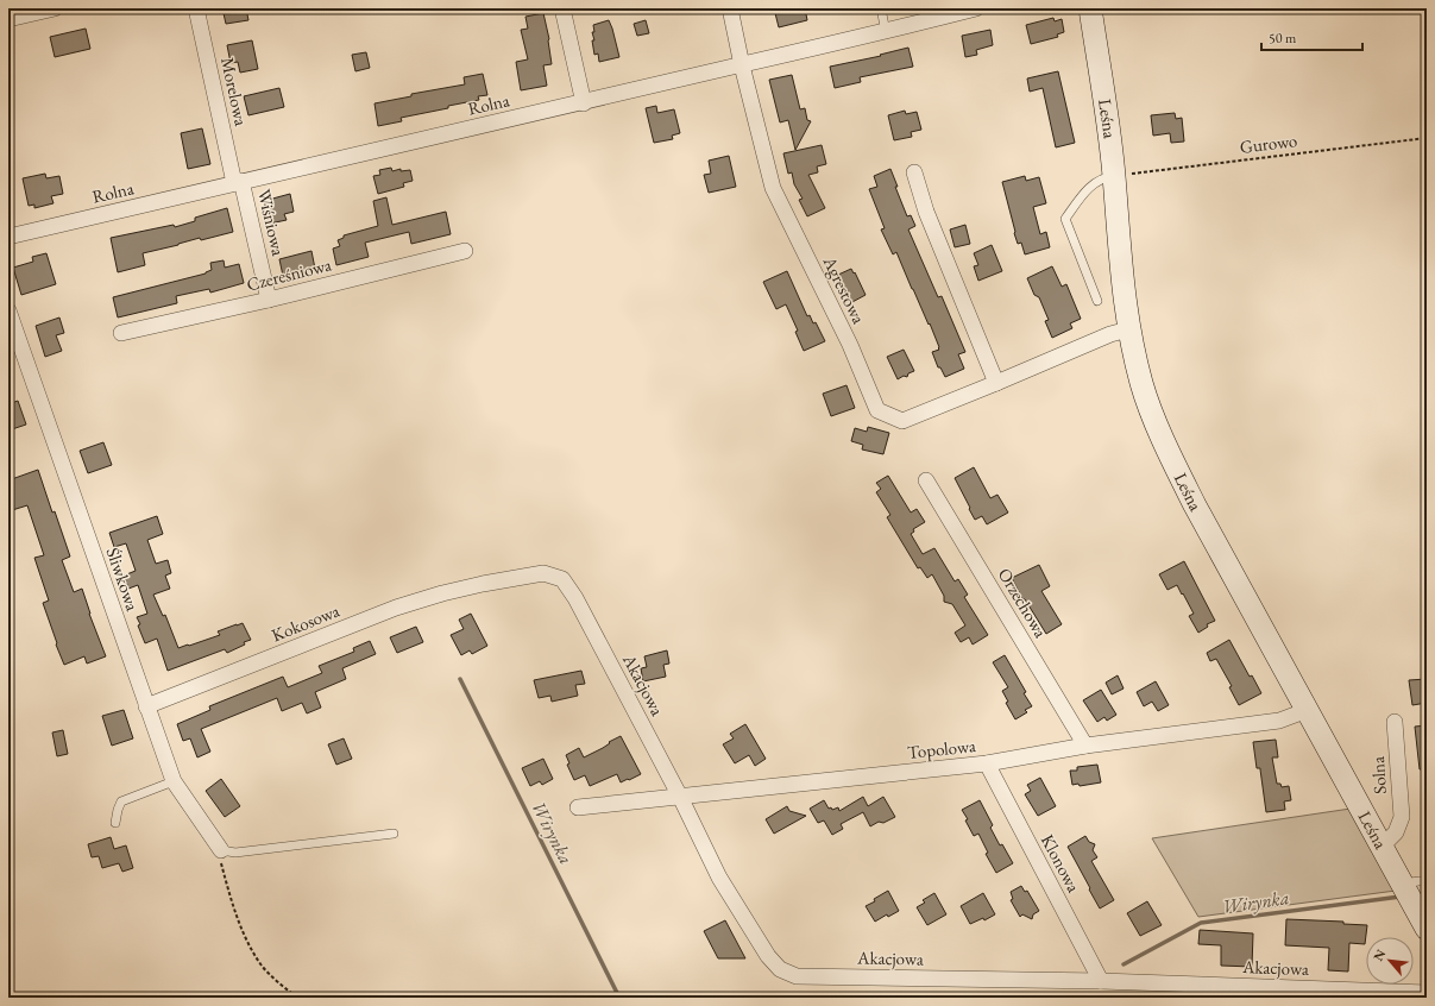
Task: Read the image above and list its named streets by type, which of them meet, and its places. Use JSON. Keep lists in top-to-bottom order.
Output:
{
  "streets": {
    "street": [
      "Morelowa",
      "Rolna",
      "Leśna",
      "Wiśniowa",
      "Czereśniowa",
      "Agrestowa",
      "Śliwkowa",
      "Orzechowa",
      "Kokosowa",
      "Akacjowa",
      "Topolowa",
      "Solna",
      "Klonowa"
    ],
    "path": ["Gurowo"]
  },
  "crossings": [
    ["Morelowa", "Rolna"],
    ["Morelowa", "Wiśniowa"],
    ["Rolna", "Wiśniowa"],
    ["Rolna", "Agrestowa"],
    ["Leśna", "Gurowo"],
    ["Leśna", "Agrestowa"],
    ["Leśna", "Topolowa"],
    ["Leśna", "Solna"],
    ["Wiśniowa", "Czereśniowa"],
    ["Śliwkowa", "Kokosowa"],
    ["Orzechowa", "Topolowa"],
    ["Kokosowa", "Akacjowa"],
    ["Akacjowa", "Topolowa"],
    ["Akacjowa", "Klonowa"],
    ["Topolowa", "Klonowa"]
  ],
  "water": ["Wirynka"],
  "scale_bar": "50 m",
  "north": "top left"
}
